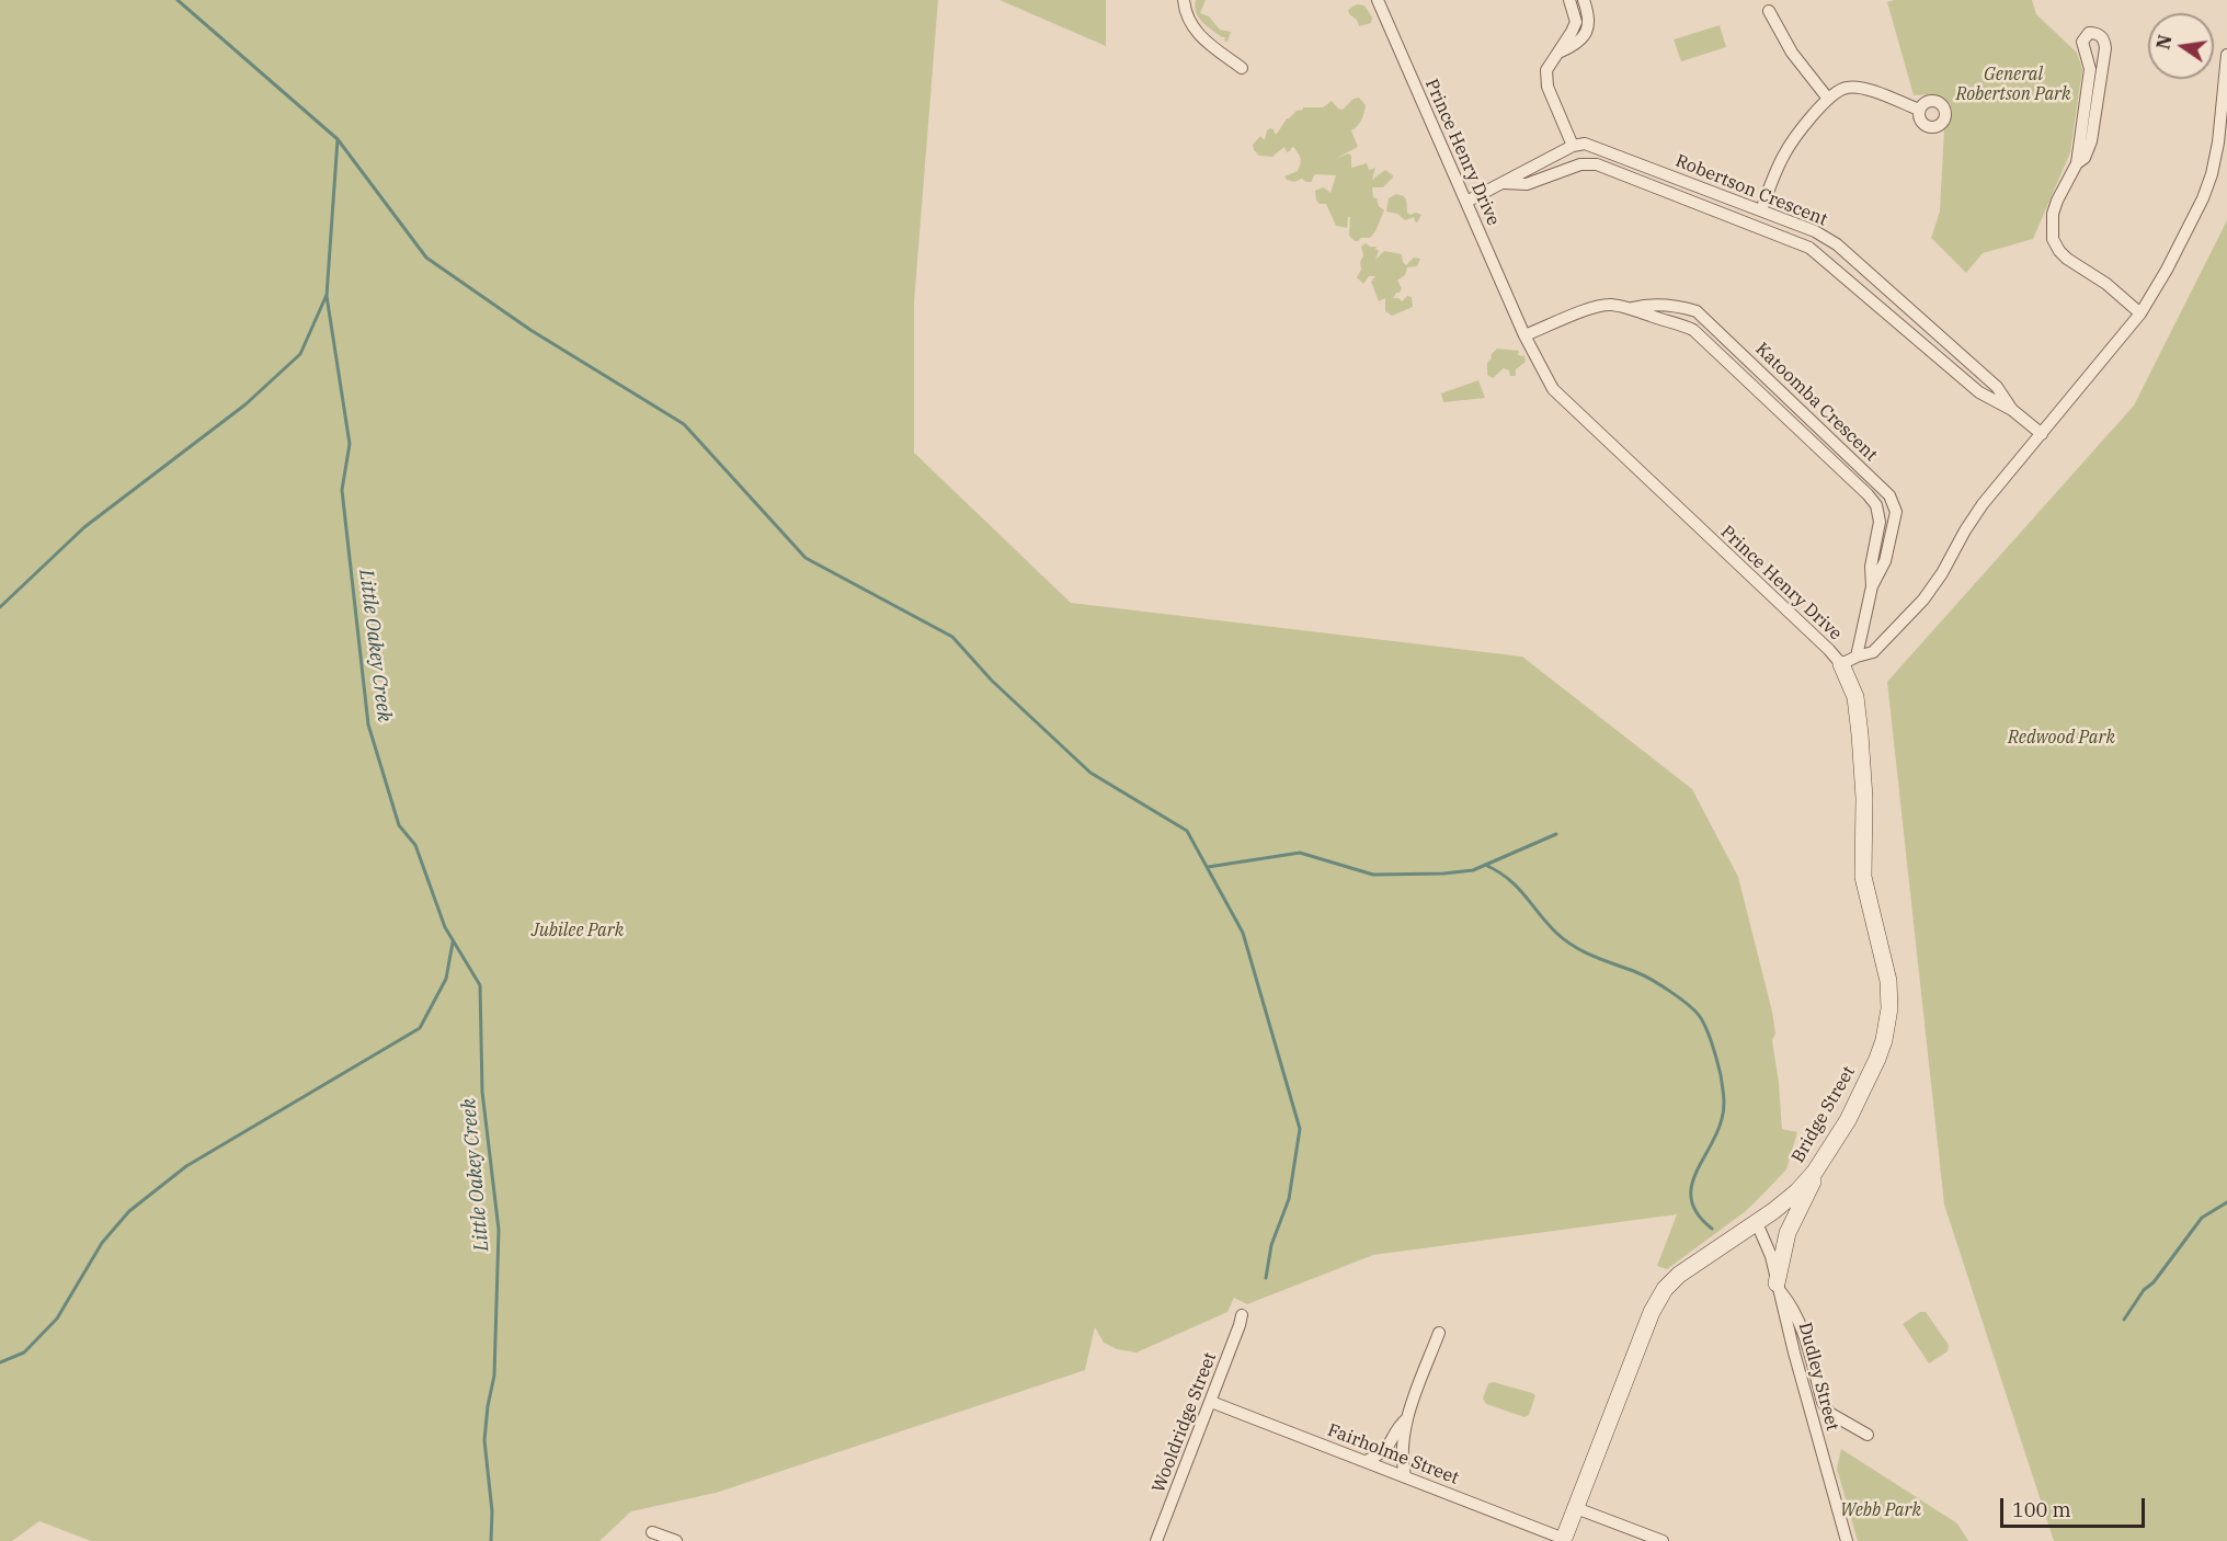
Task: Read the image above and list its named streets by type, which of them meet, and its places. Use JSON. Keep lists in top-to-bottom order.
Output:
{
  "streets": {
    "street": [
      "Prince Henry Drive",
      "Robertson Crescent",
      "Katoomba Crescent",
      "Bridge Street",
      "Dudley Street",
      "Wooldridge Street",
      "Fairholme Street"
    ]
  },
  "crossings": [
    ["Prince Henry Drive", "Robertson Crescent"],
    ["Prince Henry Drive", "Katoomba Crescent"],
    ["Prince Henry Drive", "Bridge Street"],
    ["Katoomba Crescent", "Bridge Street"],
    ["Bridge Street", "Dudley Street"],
    ["Bridge Street", "Fairholme Street"],
    ["Wooldridge Street", "Fairholme Street"]
  ],
  "water": ["Little Oakey Creek"],
  "parks": [
    "General Robertson Park",
    "Redwood Park",
    "Jubilee Park",
    "Webb Park"
  ],
  "scale_bar": "100 m",
  "north": "left"
}
